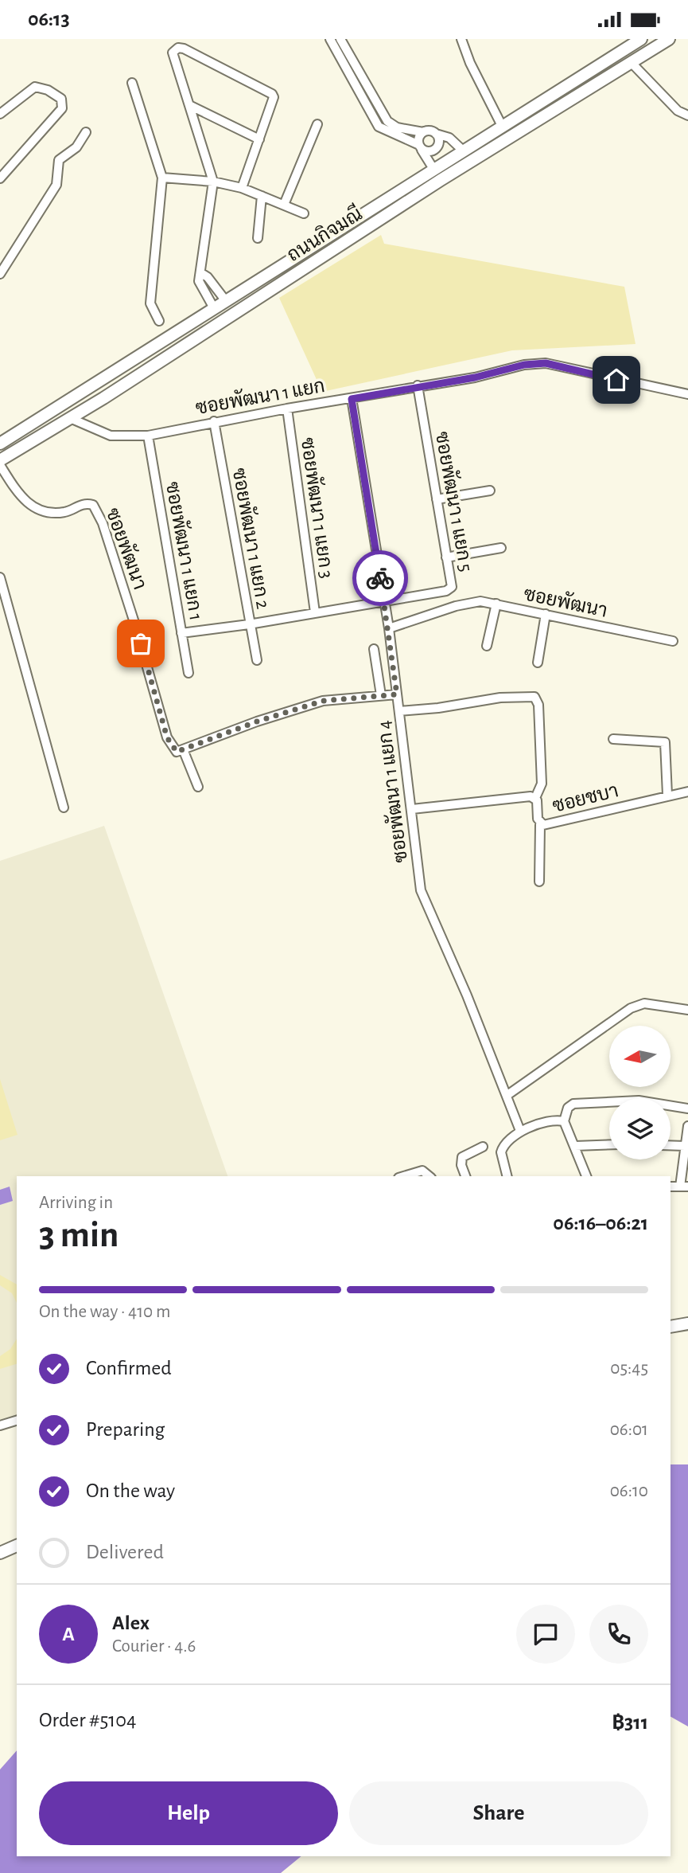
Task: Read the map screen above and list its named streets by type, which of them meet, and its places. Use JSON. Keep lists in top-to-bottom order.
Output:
{
  "streets": {
    "main road": ["ถนนกิจมณี"],
    "street": [
      "ซอยพัฒนา 1 แยก",
      "ซอยพัฒนา 1 แยก 5",
      "ซอยพัฒนา 1 แยก 3",
      "ซอยพัฒนา 1 แยก 2",
      "ซอยพัฒนา",
      "ซอยพัฒนา 1 แยก 1",
      "ซอยพัฒนา 1 แยก 4",
      "ซอยชบา"
    ]
  },
  "crossings": [
    ["ถนนกิจมณี", "ซอยพัฒนา 1 แยก"],
    ["ถนนกิจมณี", "ซอยพัฒนา"],
    ["ซอยพัฒนา 1 แยก", "ซอยพัฒนา 1 แยก 5"],
    ["ซอยพัฒนา 1 แยก", "ซอยพัฒนา 1 แยก 3"],
    ["ซอยพัฒนา 1 แยก", "ซอยพัฒนา 1 แยก 2"],
    ["ซอยพัฒนา 1 แยก", "ซอยพัฒนา 1 แยก 1"],
    ["ซอยพัฒนา 1 แยก", "ซอยพัฒนา 1 แยก 4"],
    ["ซอยพัฒนา 1 แยก 5", "ซอยพัฒนา 1 แยก 4"],
    ["ซอยพัฒนา", "ซอยพัฒนา 1 แยก 4"],
    ["ซอยพัฒนา 1 แยก 4", "ซอยชบา"]
  ],
  "north": "left",
  "page": {
    "status": "06:13",
    "heading": ["3 min", "Arriving in", "06:16–06:21"],
    "panel": [
      "Alex",
      "Courier · 4.6",
      "Order #5104",
      "฿311"
    ],
    "bar": "On the way · 410 m",
    "list": [
      ["Confirmed", "05:45"],
      ["Preparing", "06:01"],
      ["On the way", "06:10"],
      "Delivered"
    ],
    "round": "A",
    "buttons": ["Help", "Share"]
  }
}
